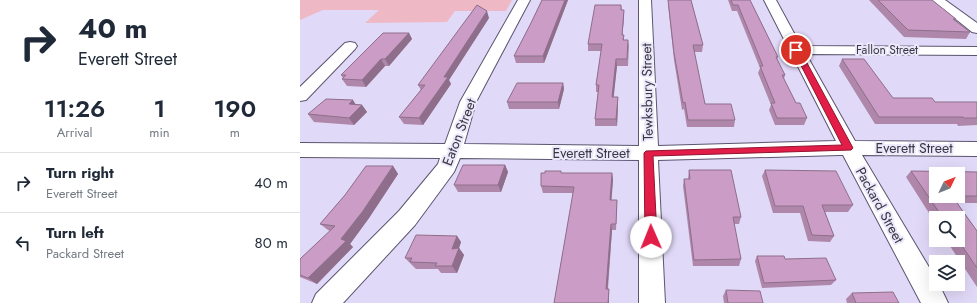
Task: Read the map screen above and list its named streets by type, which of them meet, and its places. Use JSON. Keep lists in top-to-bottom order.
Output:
{
  "streets": {
    "street": [
      "Fallon Street",
      "Tewksbury Street",
      "Eaton Street",
      "Everett Street",
      "Packard Street"
    ]
  },
  "crossings": [
    ["Fallon Street", "Packard Street"],
    ["Tewksbury Street", "Everett Street"],
    ["Eaton Street", "Everett Street"],
    ["Everett Street", "Packard Street"]
  ],
  "north": "top right",
  "page": {
    "turn": ["40 m", "Everett Street"],
    "eta": [
      "11:26",
      "Arrival",
      "1",
      "min",
      "190",
      "m"
    ],
    "list": [
      {
        "name": "Turn right",
        "note": "Everett Street",
        "value": "40 m"
      },
      {
        "name": "Turn left",
        "note": "Packard Street",
        "value": "80 m"
      }
    ]
  }
}
